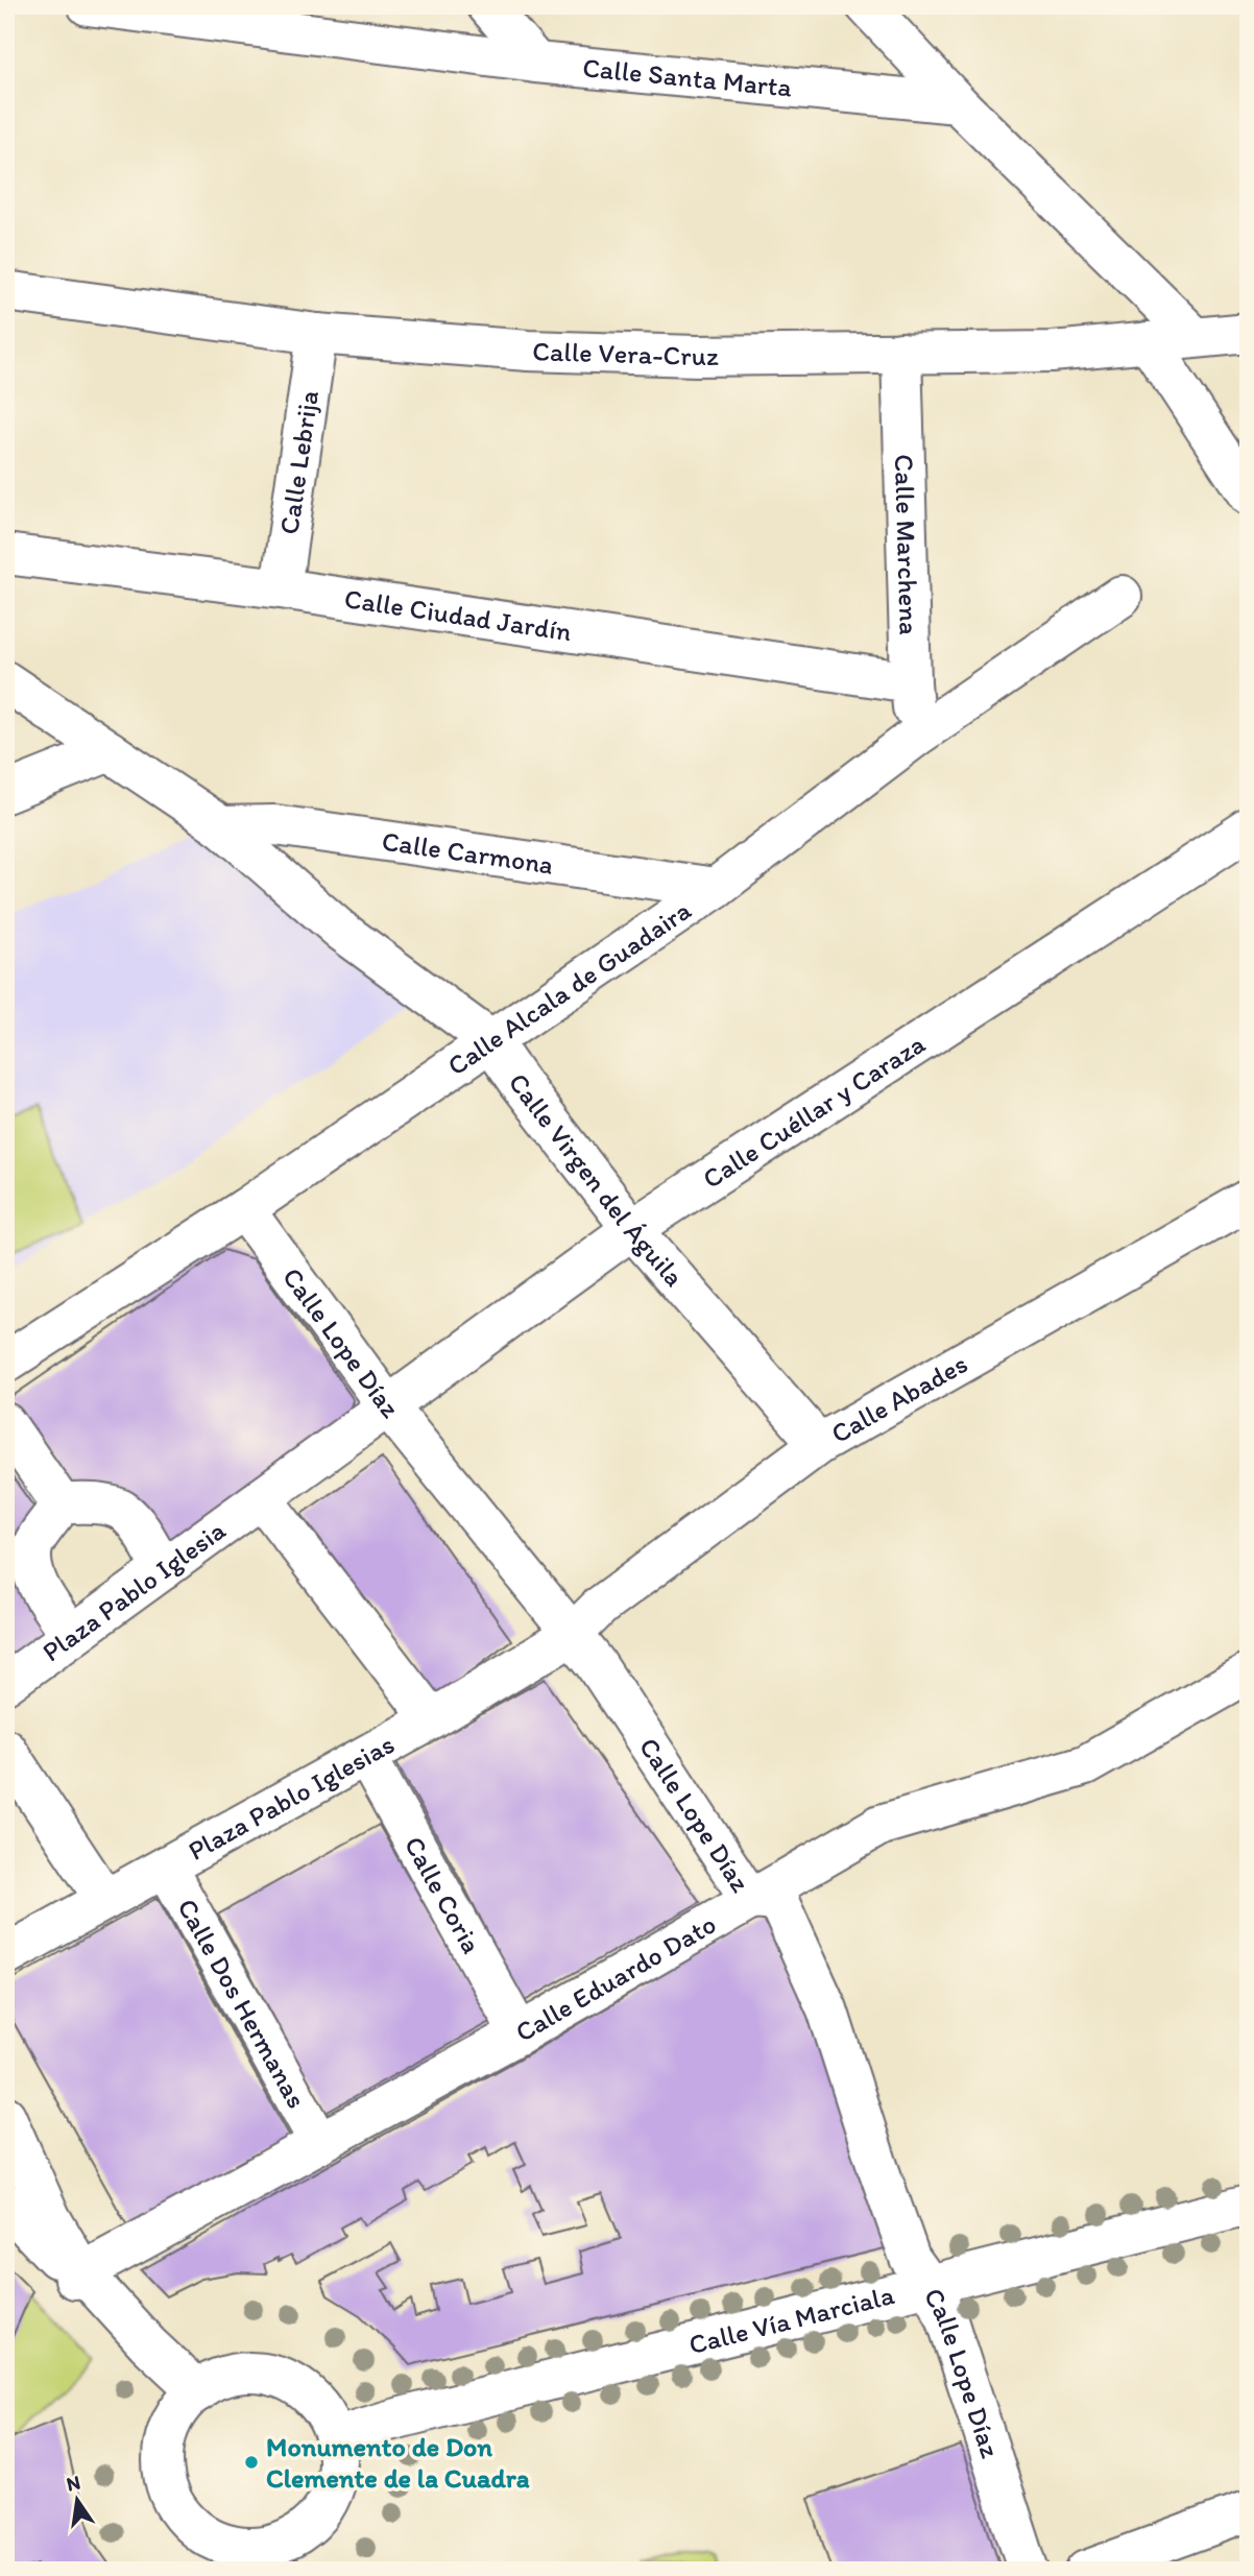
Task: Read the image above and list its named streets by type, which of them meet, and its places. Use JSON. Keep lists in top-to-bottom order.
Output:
{
  "streets": {
    "street": [
      "Calle Santa Marta",
      "Calle Vera-Cruz",
      "Calle Lebrija",
      "Calle Marchena",
      "Calle Ciudad Jardín",
      "Calle Carmona",
      "Calle Alcala de Guadaira",
      "Calle Cuéllar y Caraza",
      "Calle Virgen del Águila",
      "Calle Lope Díaz",
      "Calle Abades",
      "Plaza Pablo Iglesia",
      "Plaza Pablo Iglesias",
      "Calle Coria",
      "Calle Eduardo Dato",
      "Calle Dos Hermanas",
      "Calle Vía Marciala"
    ]
  },
  "crossings": [
    ["Calle Vera-Cruz", "Calle Lebrija"],
    ["Calle Vera-Cruz", "Calle Marchena"],
    ["Calle Lebrija", "Calle Ciudad Jardín"],
    ["Calle Marchena", "Calle Ciudad Jardín"],
    ["Calle Marchena", "Calle Alcala de Guadaira"],
    ["Calle Carmona", "Calle Alcala de Guadaira"],
    ["Calle Carmona", "Calle Virgen del Águila"],
    ["Calle Alcala de Guadaira", "Calle Virgen del Águila"],
    ["Calle Alcala de Guadaira", "Calle Lope Díaz"],
    ["Calle Cuéllar y Caraza", "Calle Virgen del Águila"],
    ["Calle Cuéllar y Caraza", "Calle Lope Díaz"],
    ["Calle Cuéllar y Caraza", "Plaza Pablo Iglesia"],
    ["Calle Virgen del Águila", "Calle Abades"],
    ["Calle Lope Díaz", "Calle Abades"],
    ["Calle Lope Díaz", "Plaza Pablo Iglesia"],
    ["Calle Lope Díaz", "Plaza Pablo Iglesias"],
    ["Calle Lope Díaz", "Calle Eduardo Dato"],
    ["Calle Lope Díaz", "Calle Vía Marciala"],
    ["Calle Abades", "Plaza Pablo Iglesias"],
    ["Plaza Pablo Iglesias", "Calle Coria"],
    ["Plaza Pablo Iglesias", "Calle Dos Hermanas"],
    ["Calle Coria", "Calle Eduardo Dato"],
    ["Calle Eduardo Dato", "Calle Dos Hermanas"]
  ],
  "places": ["Monumento de Don Clemente de la Cuadra"],
  "north": "top"
}
